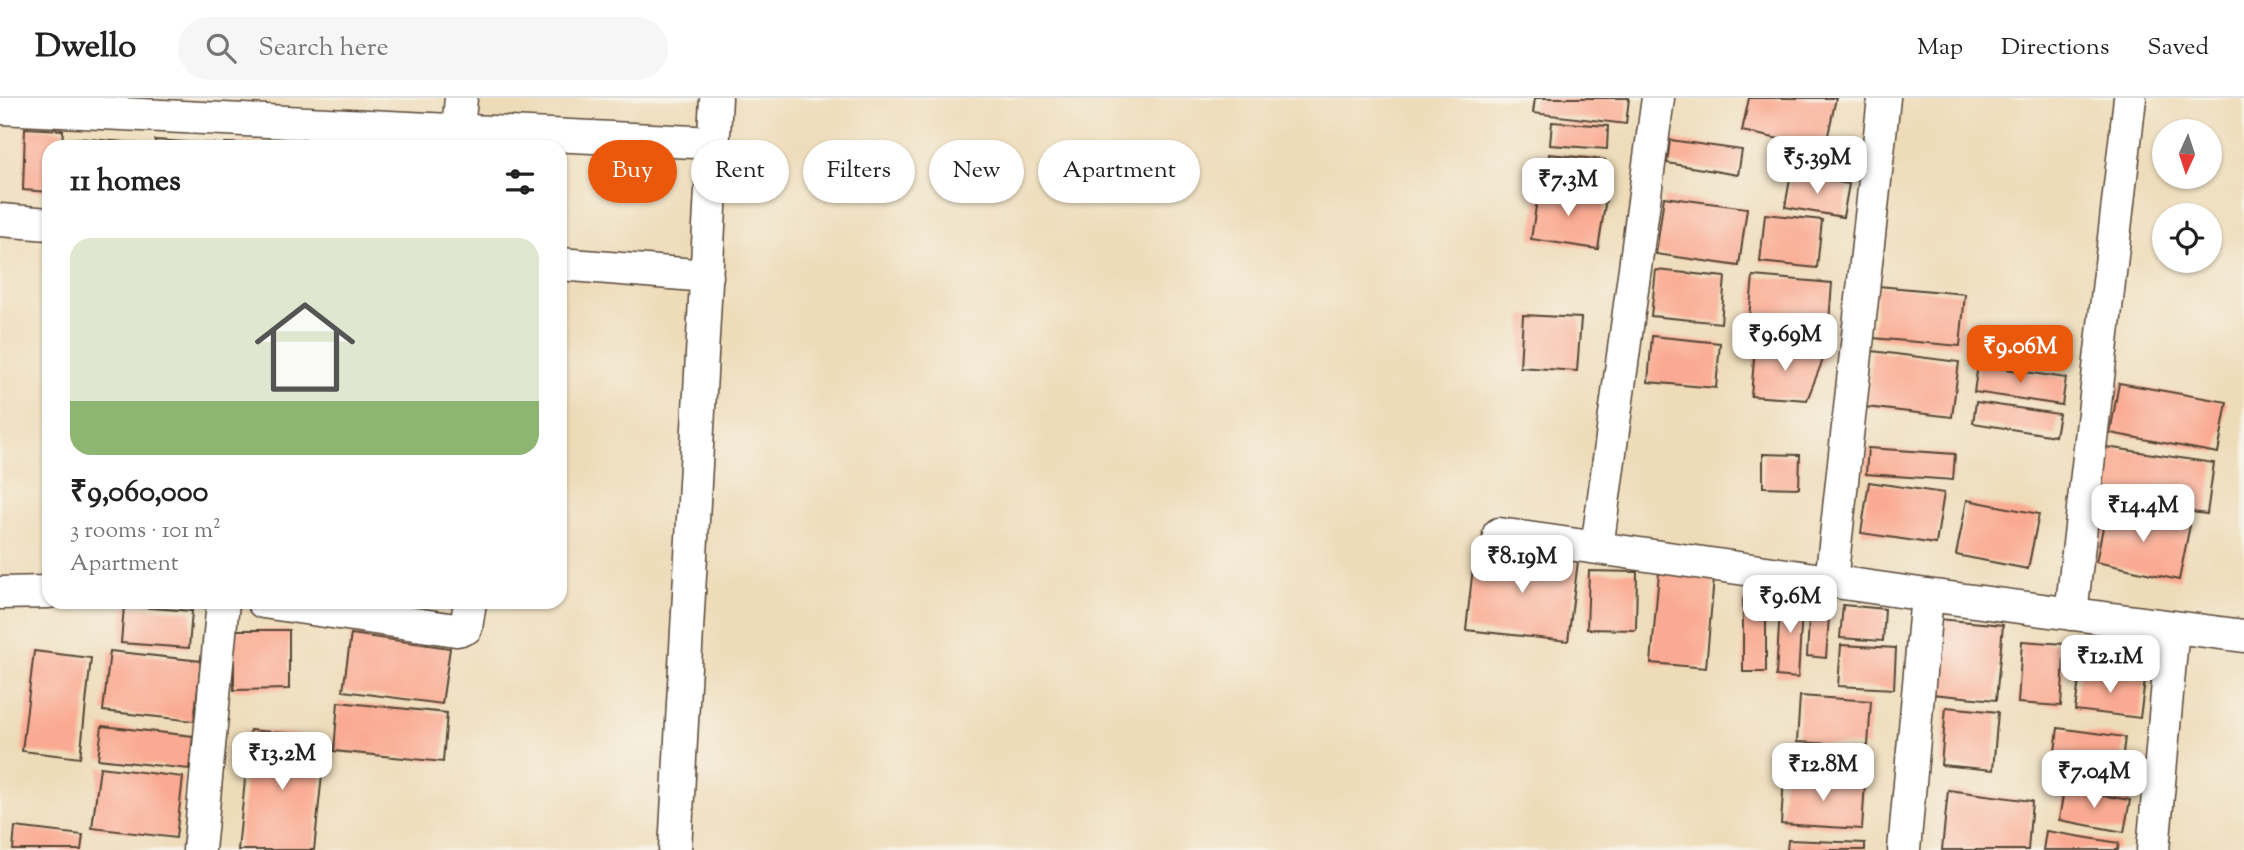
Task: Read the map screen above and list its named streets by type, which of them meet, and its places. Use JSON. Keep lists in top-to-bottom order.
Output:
{
  "north": "bottom",
  "page": {
    "header": "Dwello",
    "search": "Search here",
    "nav": ["Map", "Directions", "Saved"],
    "price": [
      "₹5.39M",
      "₹7.3M",
      "₹9.69M",
      "₹9.06M",
      "₹14.4M",
      "₹8.19M",
      "₹9.6M",
      "₹12.1M",
      "₹13.2M",
      "₹12.8M",
      "₹7.04M"
    ],
    "chip": [
      "Buy",
      "Rent",
      "Filters",
      "New",
      "Apartment"
    ],
    "heading": "11 homes",
    "list": [
      {
        "name": "₹9,060,000",
        "note": "3 rooms · 101 m² · Apartment"
      }
    ]
  }
}
